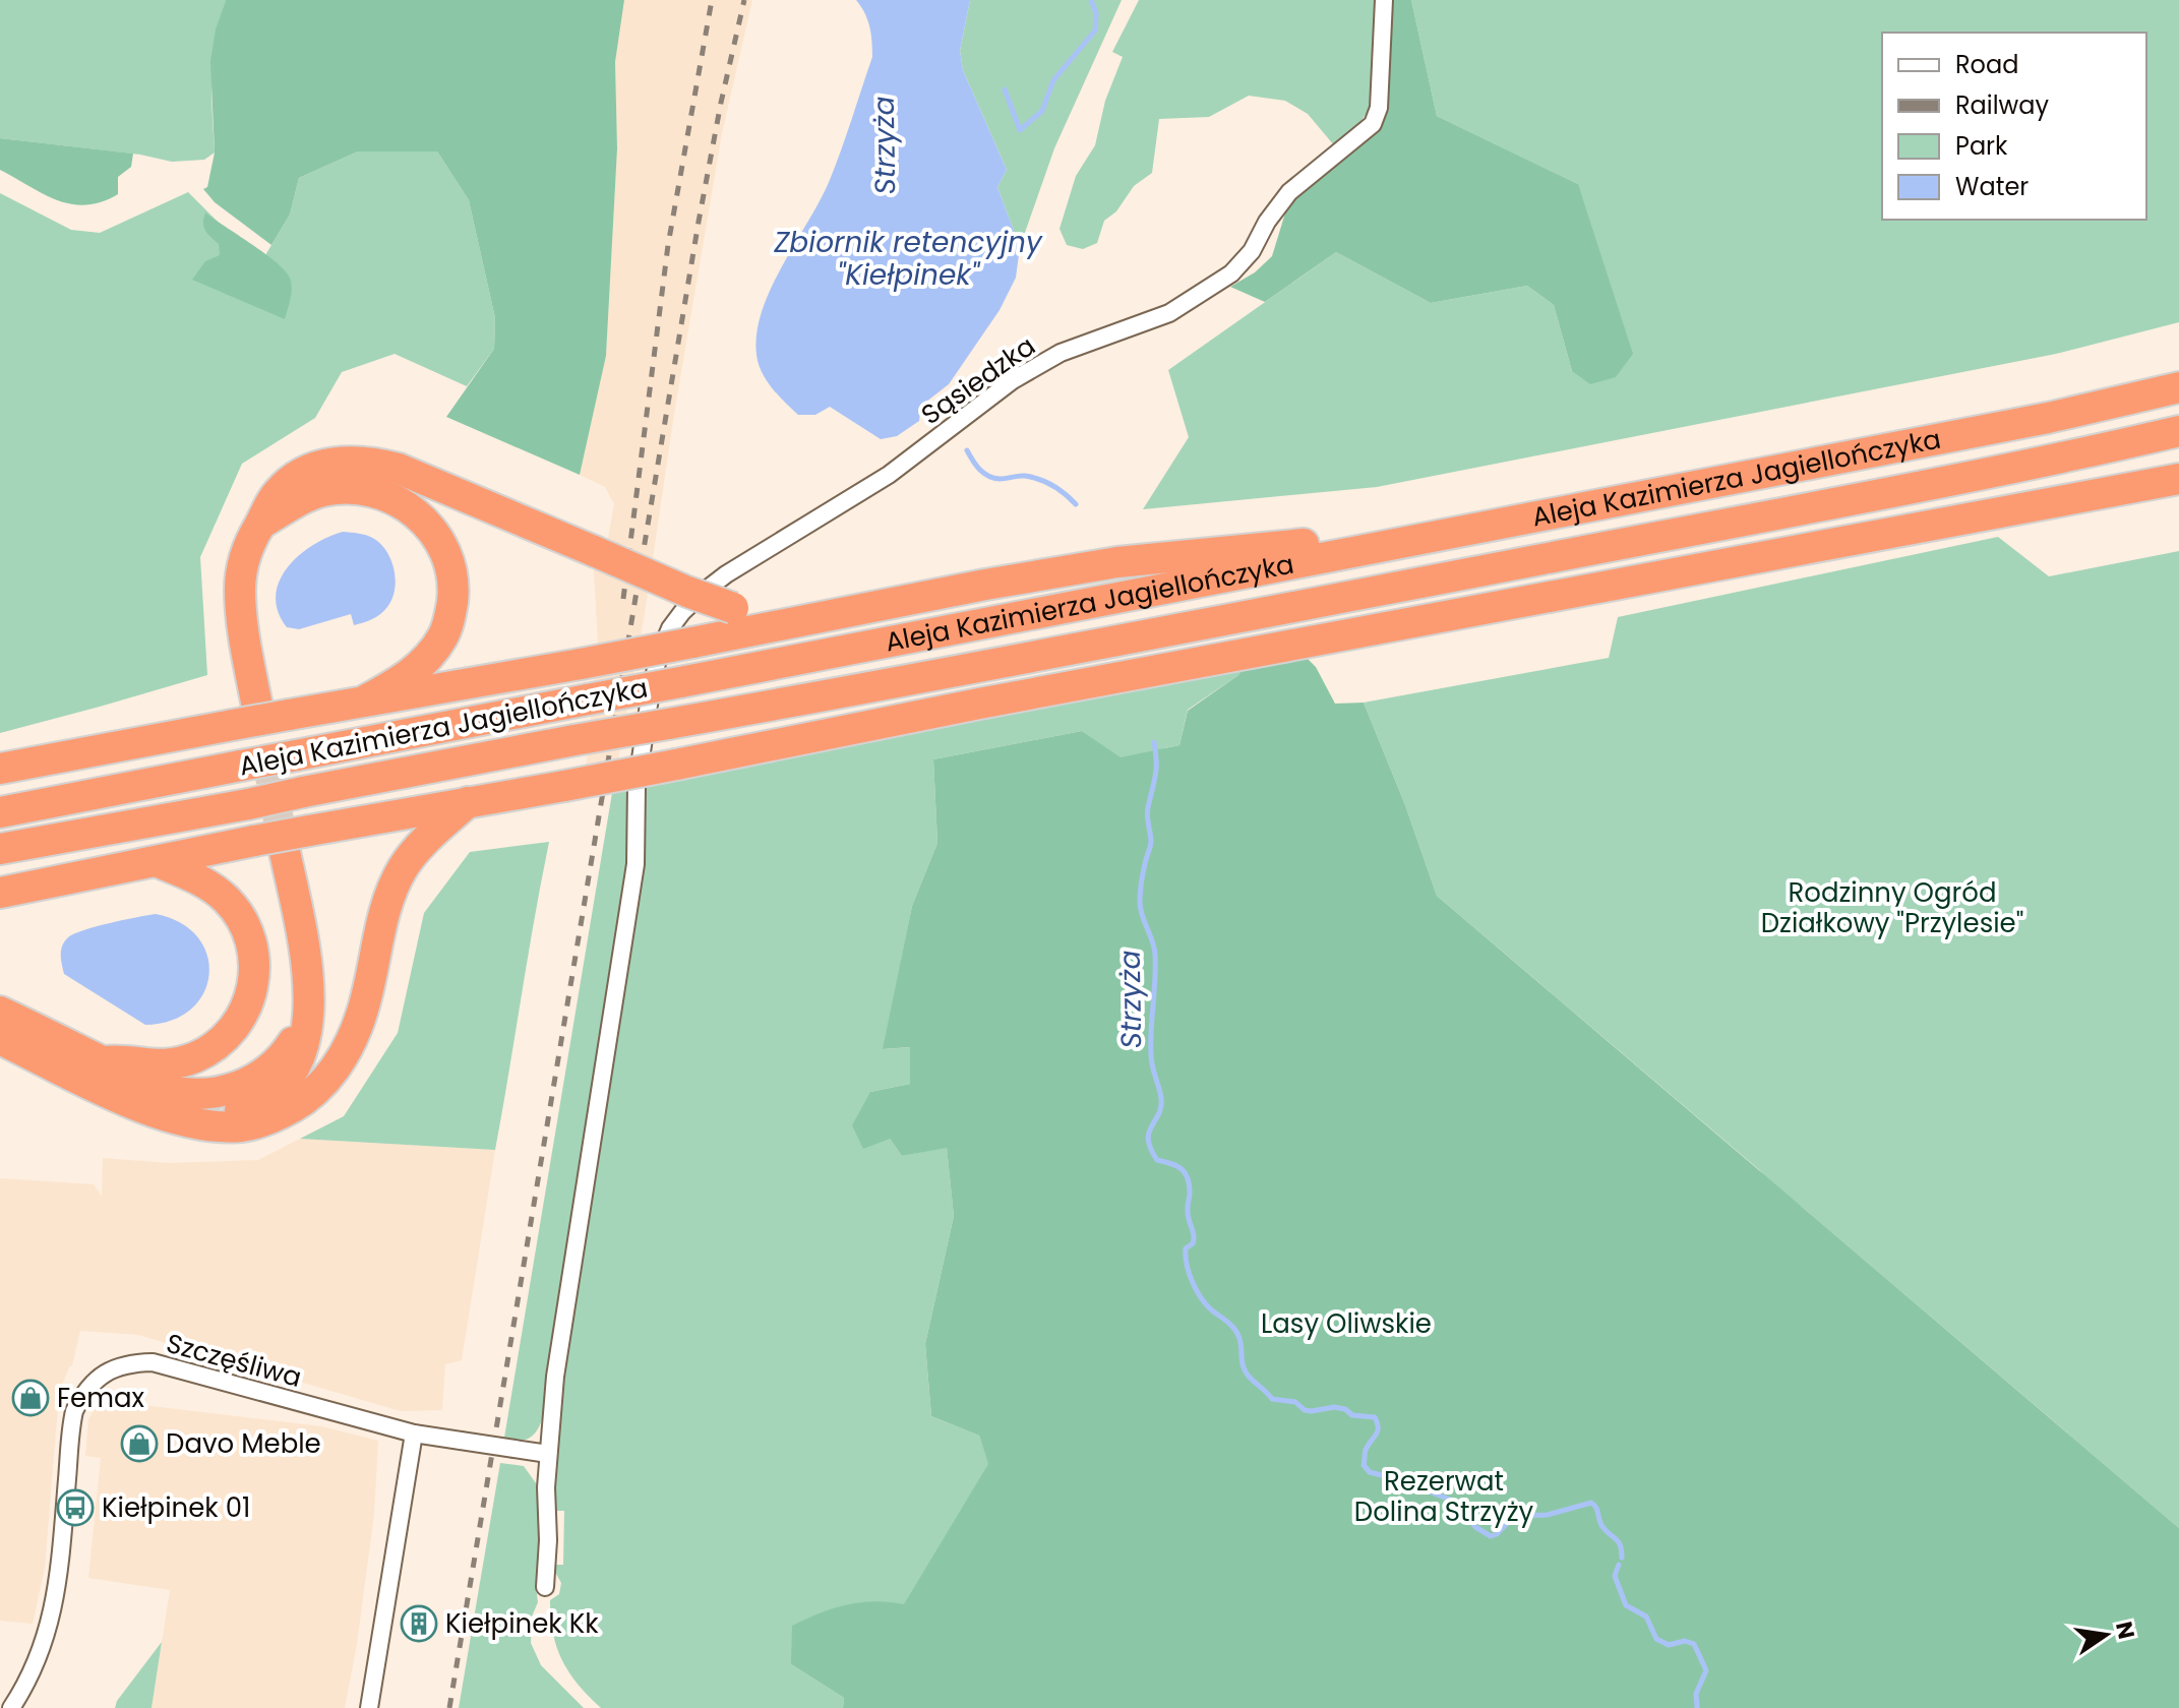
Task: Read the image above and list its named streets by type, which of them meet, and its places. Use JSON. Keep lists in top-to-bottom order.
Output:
{
  "streets": {
    "highway": ["Aleja Kazimierza Jagiellończyka"],
    "street": ["Sąsiedzka", "Szczęśliwa"]
  },
  "crossings": [
    ["Sąsiedzka", "Szczęśliwa"]
  ],
  "water": ["Strzyża", "Zbiornik retencyjny \"Kiełpinek\""],
  "parks": ["Rodzinny Ogród Działkowy \"Przylesie\"", "Lasy Oliwskie", "Rezerwat Dolina Strzyży"],
  "places": {
    "shop": ["Femax", "Davo Meble"],
    "bus stop": ["Kiełpinek 01"],
    "building": ["Kiełpinek Kk"]
  },
  "legend": [
    "Road",
    "Railway",
    "Park",
    "Water"
  ],
  "north": "right"
}
